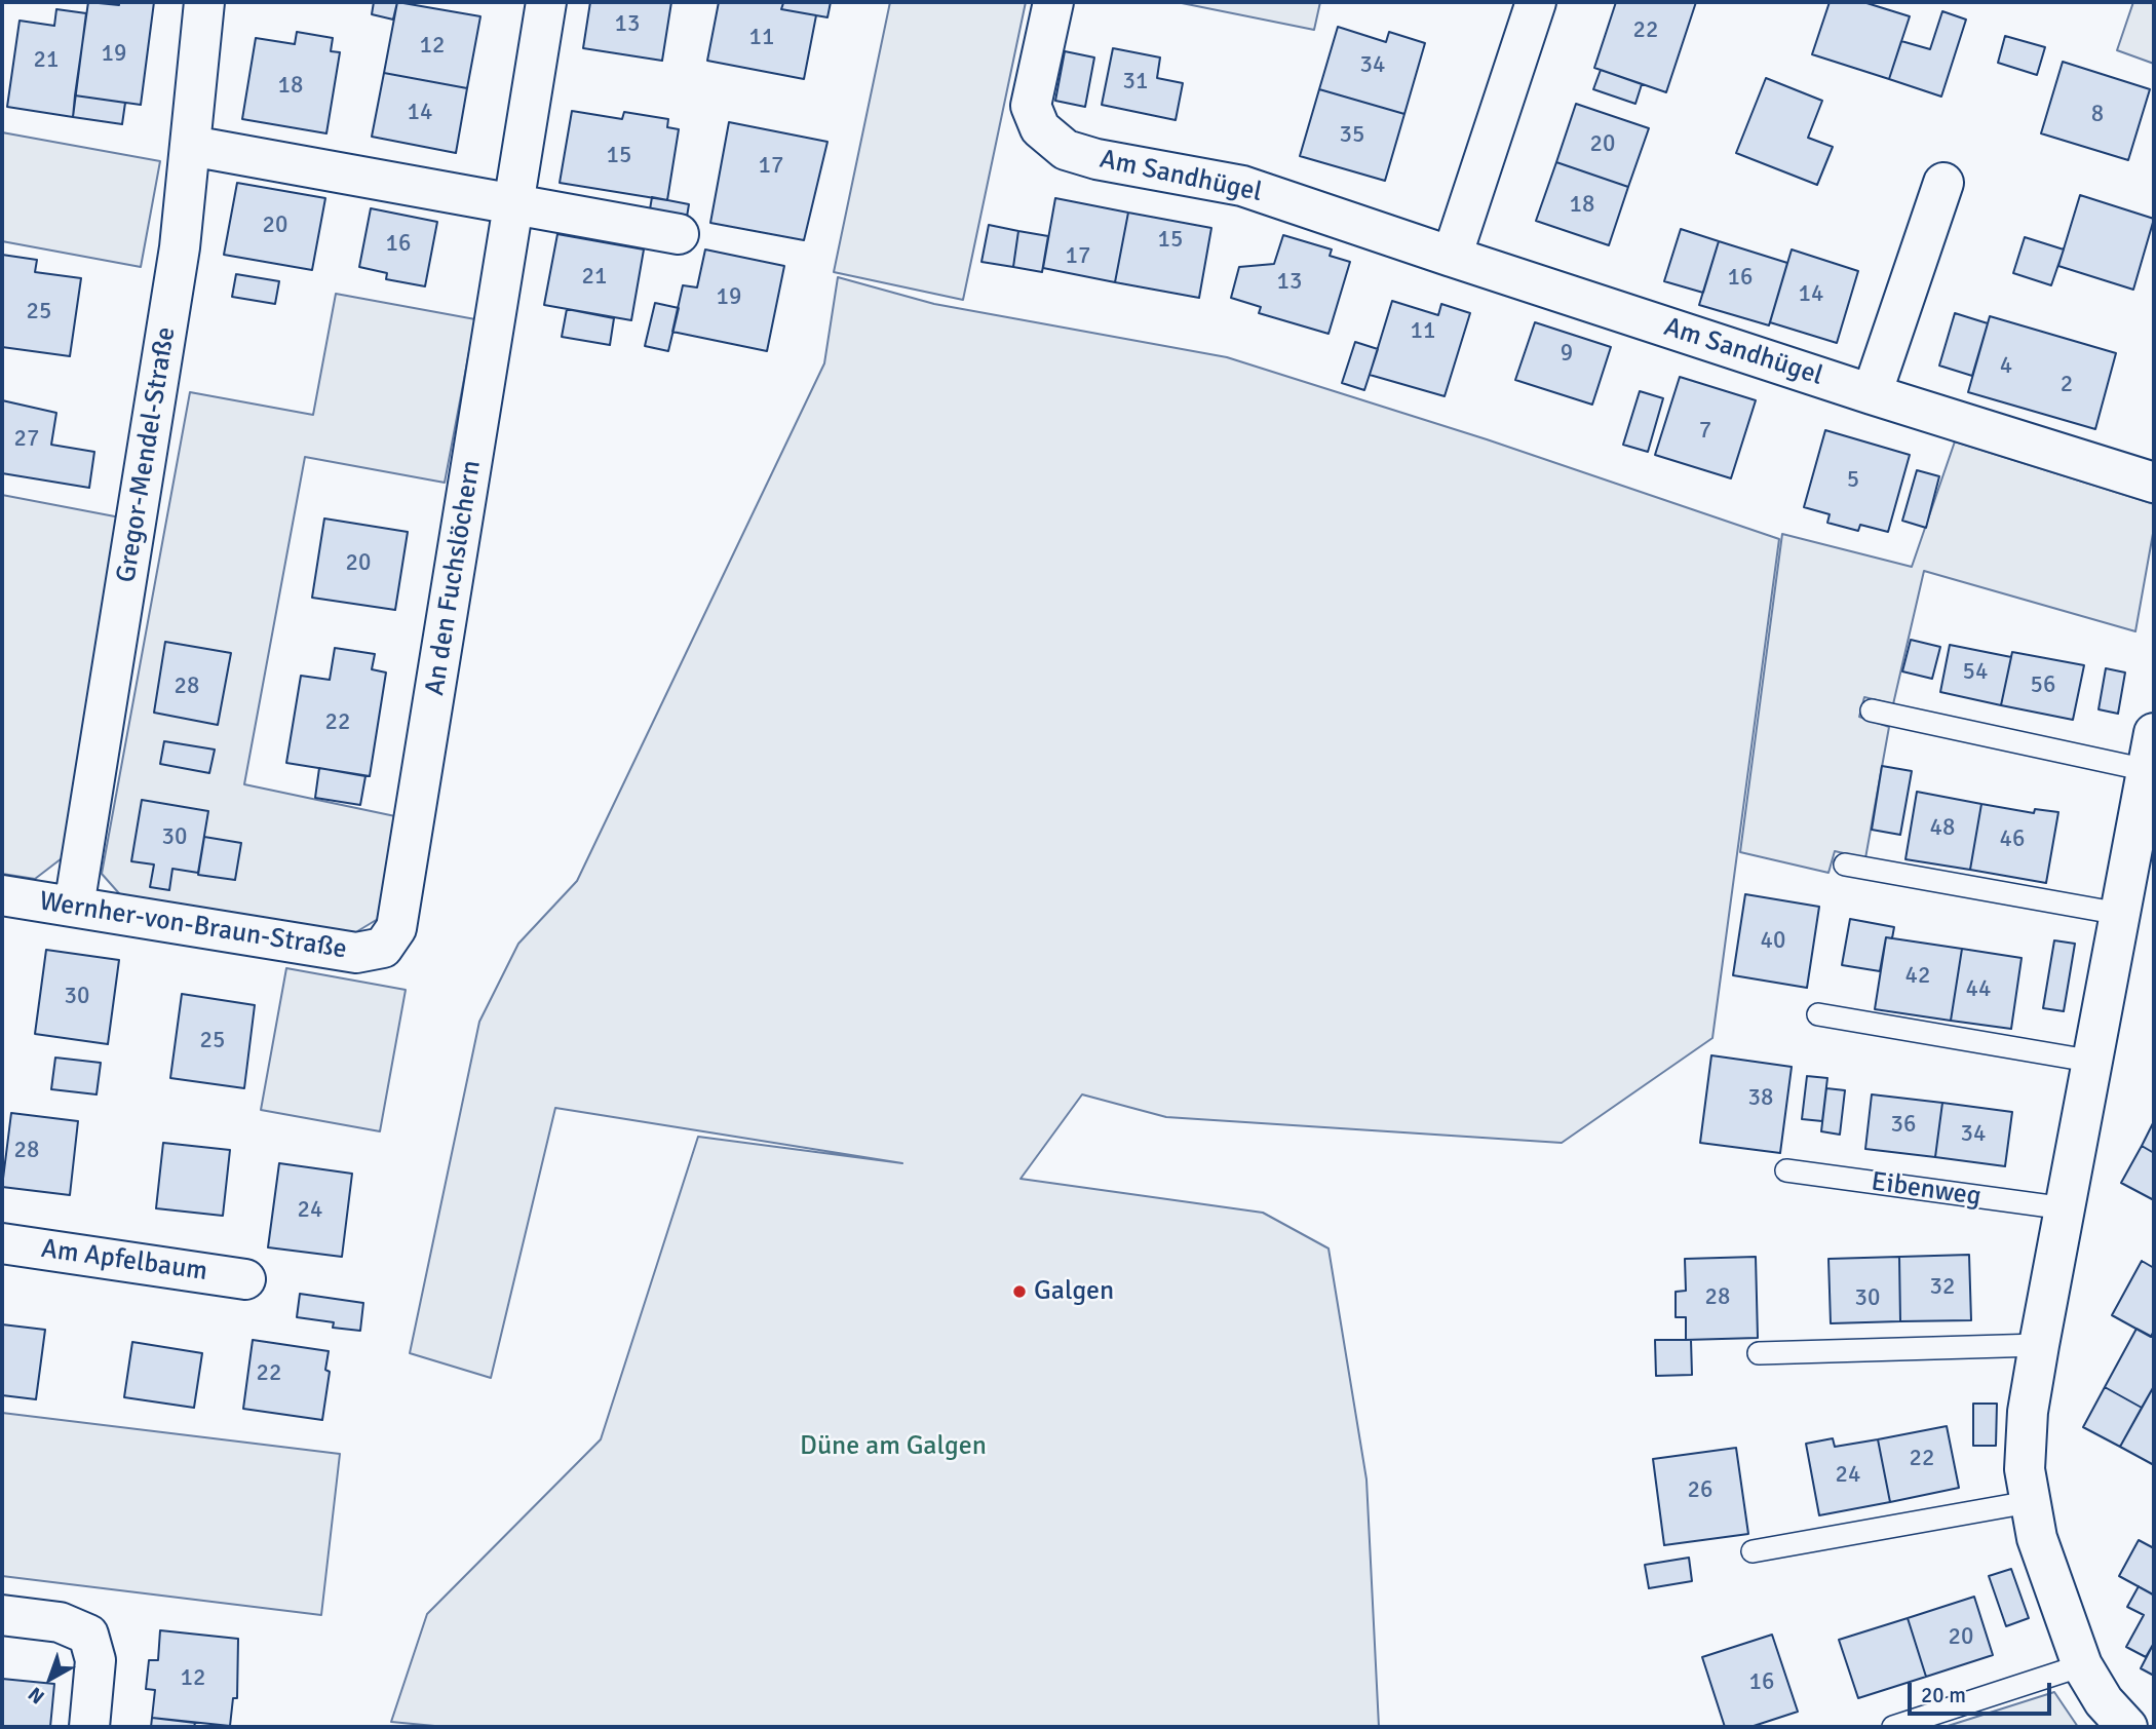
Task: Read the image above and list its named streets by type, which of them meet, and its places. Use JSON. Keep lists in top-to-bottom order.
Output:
{
  "streets": {
    "street": [
      "Am Sandhügel",
      "Gregor-Mendel-Straße",
      "An den Fuchslöchern",
      "Wernher-von-Braun-Straße",
      "Am Apfelbaum"
    ],
    "lane": ["Eibenweg"]
  },
  "crossings": [
    ["Gregor-Mendel-Straße", "Wernher-von-Braun-Straße"],
    ["An den Fuchslöchern", "Wernher-von-Braun-Straße"]
  ],
  "parks": ["Düne am Galgen"],
  "places": ["Galgen"],
  "house_numbers": [
    "13",
    "22",
    "11",
    "12",
    "19",
    "21",
    "34",
    "31",
    "18",
    "14",
    "8",
    "35",
    "20",
    "15",
    "17",
    "18",
    "20",
    "15",
    "16",
    "17",
    "21",
    "16",
    "13",
    "14",
    "19",
    "25",
    "11",
    "9",
    "4",
    "2",
    "7",
    "27",
    "5",
    "20",
    "54",
    "56",
    "28",
    "22",
    "48",
    "30",
    "46",
    "40",
    "42",
    "44",
    "30",
    "25",
    "38",
    "36",
    "34",
    "28",
    "24",
    "32",
    "28",
    "30",
    "22",
    "22",
    "24",
    "26",
    "20",
    "12",
    "16"
  ],
  "scale_bar": "20 m",
  "north": "bottom left"
}
